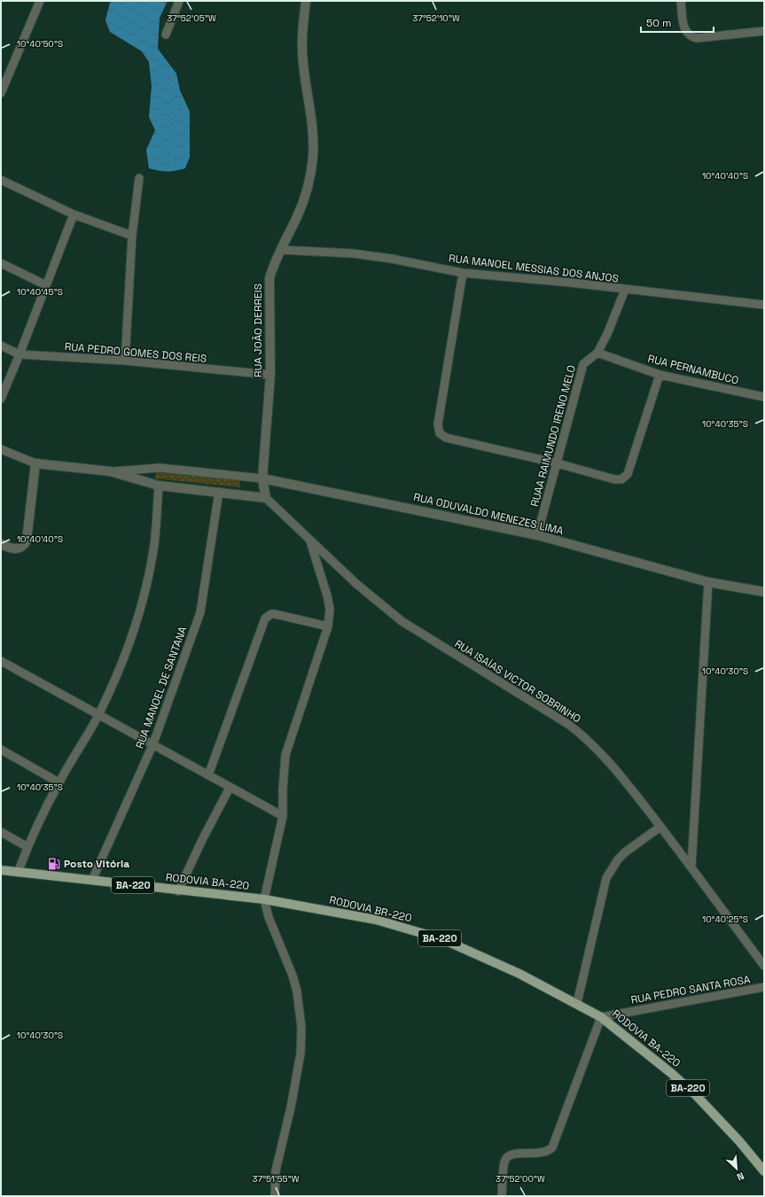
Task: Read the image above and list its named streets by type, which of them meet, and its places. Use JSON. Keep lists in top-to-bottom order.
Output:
{
  "streets": {
    "main road": ["RODOVIA BA-220", "BA-220", "RODOVIA BR-220"],
    "street": [
      "RUA MANOEL MESSIAS DOS ANJOS",
      "RUA JOÃO DERREIS",
      "RUA PEDRO GOMES DOS REIS",
      "RUA PERNAMBUCO",
      "RUAA RAIMUNDO IRENO MELO",
      "RUA ODUVALDO MENEZES LIMA",
      "RUA ISAÍAS VICTOR SOBRINHO",
      "RUA MANOEL DE SANTANA",
      "RUA PEDRO SANTA ROSA"
    ]
  },
  "crossings": [
    ["RUA MANOEL MESSIAS DOS ANJOS", "RUA JOÃO DERREIS"],
    ["RUA MANOEL MESSIAS DOS ANJOS", "RUAA RAIMUNDO IRENO MELO"],
    ["RUA JOÃO DERREIS", "RUA PEDRO GOMES DOS REIS"],
    ["RUA JOÃO DERREIS", "RUA ODUVALDO MENEZES LIMA"],
    ["RUA JOÃO DERREIS", "RUA ISAÍAS VICTOR SOBRINHO"],
    ["RUA PERNAMBUCO", "RUAA RAIMUNDO IRENO MELO"],
    ["RUAA RAIMUNDO IRENO MELO", "RUA ODUVALDO MENEZES LIMA"],
    ["RUA MANOEL DE SANTANA", "RODOVIA BA-220"],
    ["RODOVIA BA-220", "RODOVIA BR-220"],
    ["RODOVIA BA-220", "RUA PEDRO SANTA ROSA"],
    ["RODOVIA BR-220", "RUA PEDRO SANTA ROSA"]
  ],
  "places": {
    "fuel station": ["Posto Vitória"]
  },
  "scale_bar": "50 m",
  "north": "bottom right",
  "coordinates": [
    "37°52'05\"W",
    "37°52'10\"W",
    "10°40'50\"S",
    "10°40'40\"S",
    "10°40'45\"S",
    "10°40'35\"S",
    "10°40'30\"S",
    "10°40'25\"S",
    "37°51'55\"W",
    "37°52'00\"W"
  ]
}
